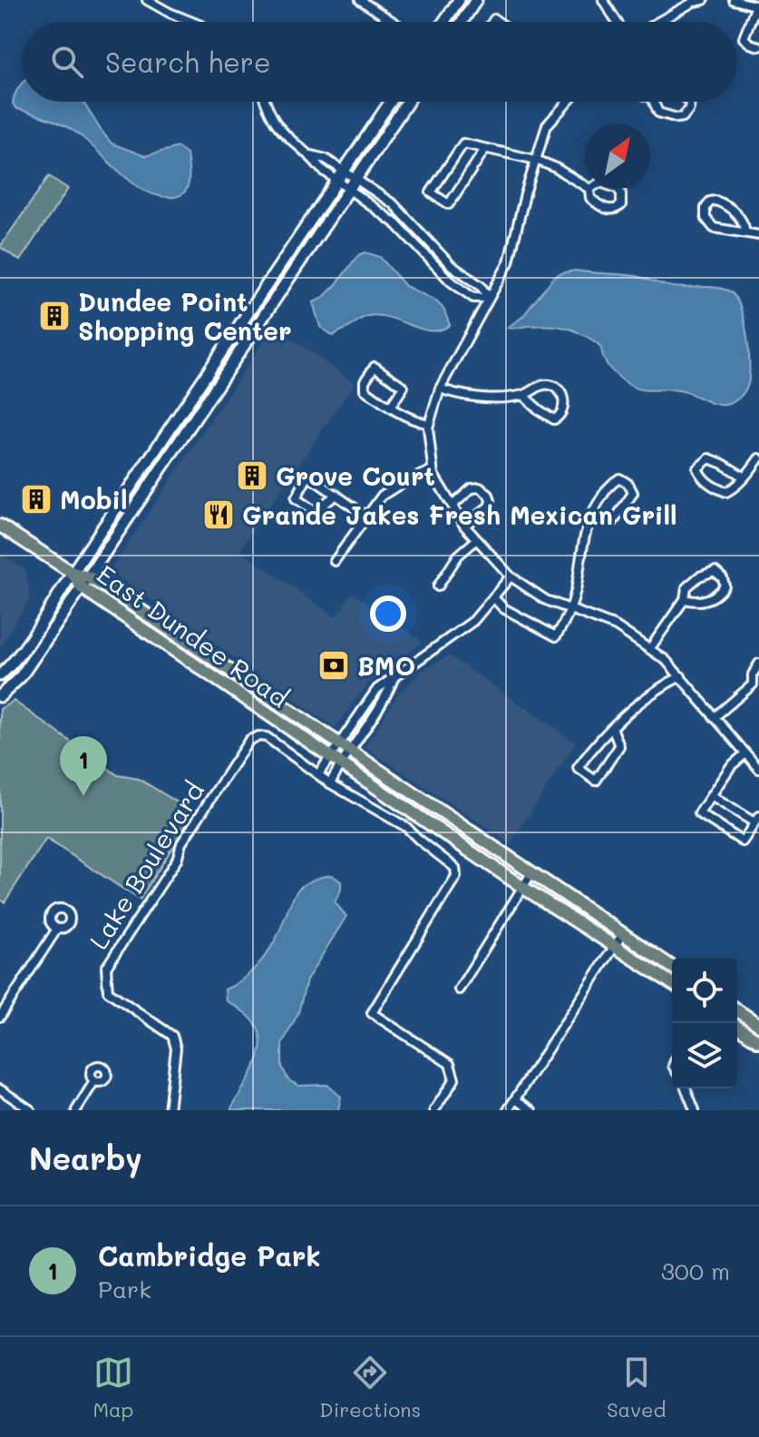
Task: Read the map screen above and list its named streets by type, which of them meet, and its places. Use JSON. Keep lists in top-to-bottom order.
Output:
{
  "streets": {
    "main road": ["East Dundee Road"],
    "street": ["Lake Boulevard"]
  },
  "places": {
    "building": ["Dundee Point Shopping Center", "Grove Court", "Mobil"],
    "restaurant": ["Grande Jakes Fresh Mexican Grill"],
    "bank": ["BMO"]
  },
  "north": "top right",
  "page": {
    "search": "Search here",
    "pins": "1",
    "heading": "Nearby",
    "list": [
      {
        "mark": "1",
        "name": "Cambridge Park",
        "note": "Park",
        "value": "300 m"
      }
    ],
    "nav": ["Map", "Directions", "Saved"]
  }
}
